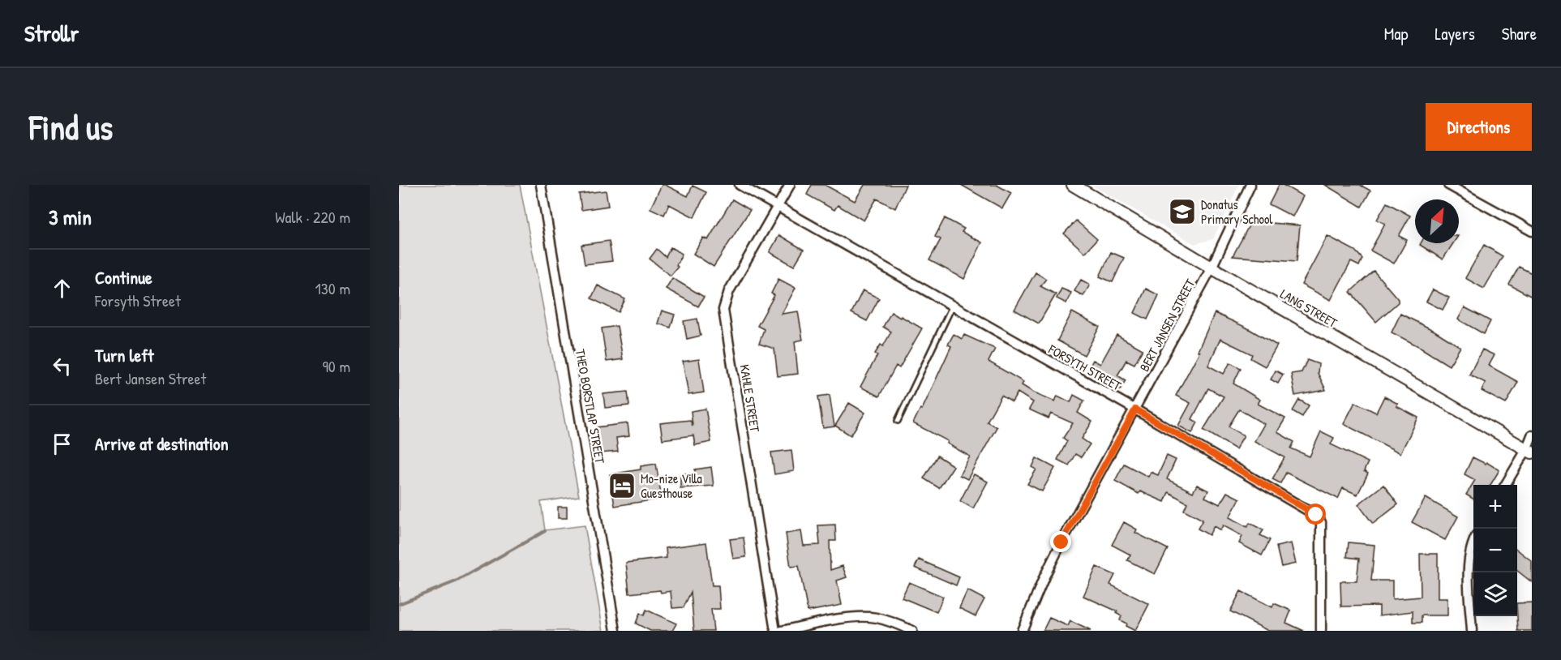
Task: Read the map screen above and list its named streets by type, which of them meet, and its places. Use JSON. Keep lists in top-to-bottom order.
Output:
{
  "streets": {
    "street": [
      "LANG STREET",
      "BERT JANSEN STREET",
      "FORSYTH STREET",
      "KAHLE STREET",
      "THEO BORSTLAP STREET"
    ]
  },
  "crossings": [
    ["LANG STREET", "BERT JANSEN STREET"],
    ["BERT JANSEN STREET", "FORSYTH STREET"],
    ["FORSYTH STREET", "KAHLE STREET"]
  ],
  "places": {
    "school or university": ["Donatus Primary School"],
    "hotel": ["Mo-nize Villa Guesthouse"]
  },
  "north": "top right",
  "page": {
    "header": "Strollr",
    "nav": ["Map", "Layers", "Share"],
    "buttons": "Directions",
    "title": "Find us",
    "heading": ["3 min", "Walk · 220 m"],
    "list": [
      ["Continue", "Forsyth Street", "130 m"],
      ["Turn left", "Bert Jansen Street", "90 m"],
      "Arrive at destination"
    ],
    "map_buttons": ["+", "−"]
  }
}
